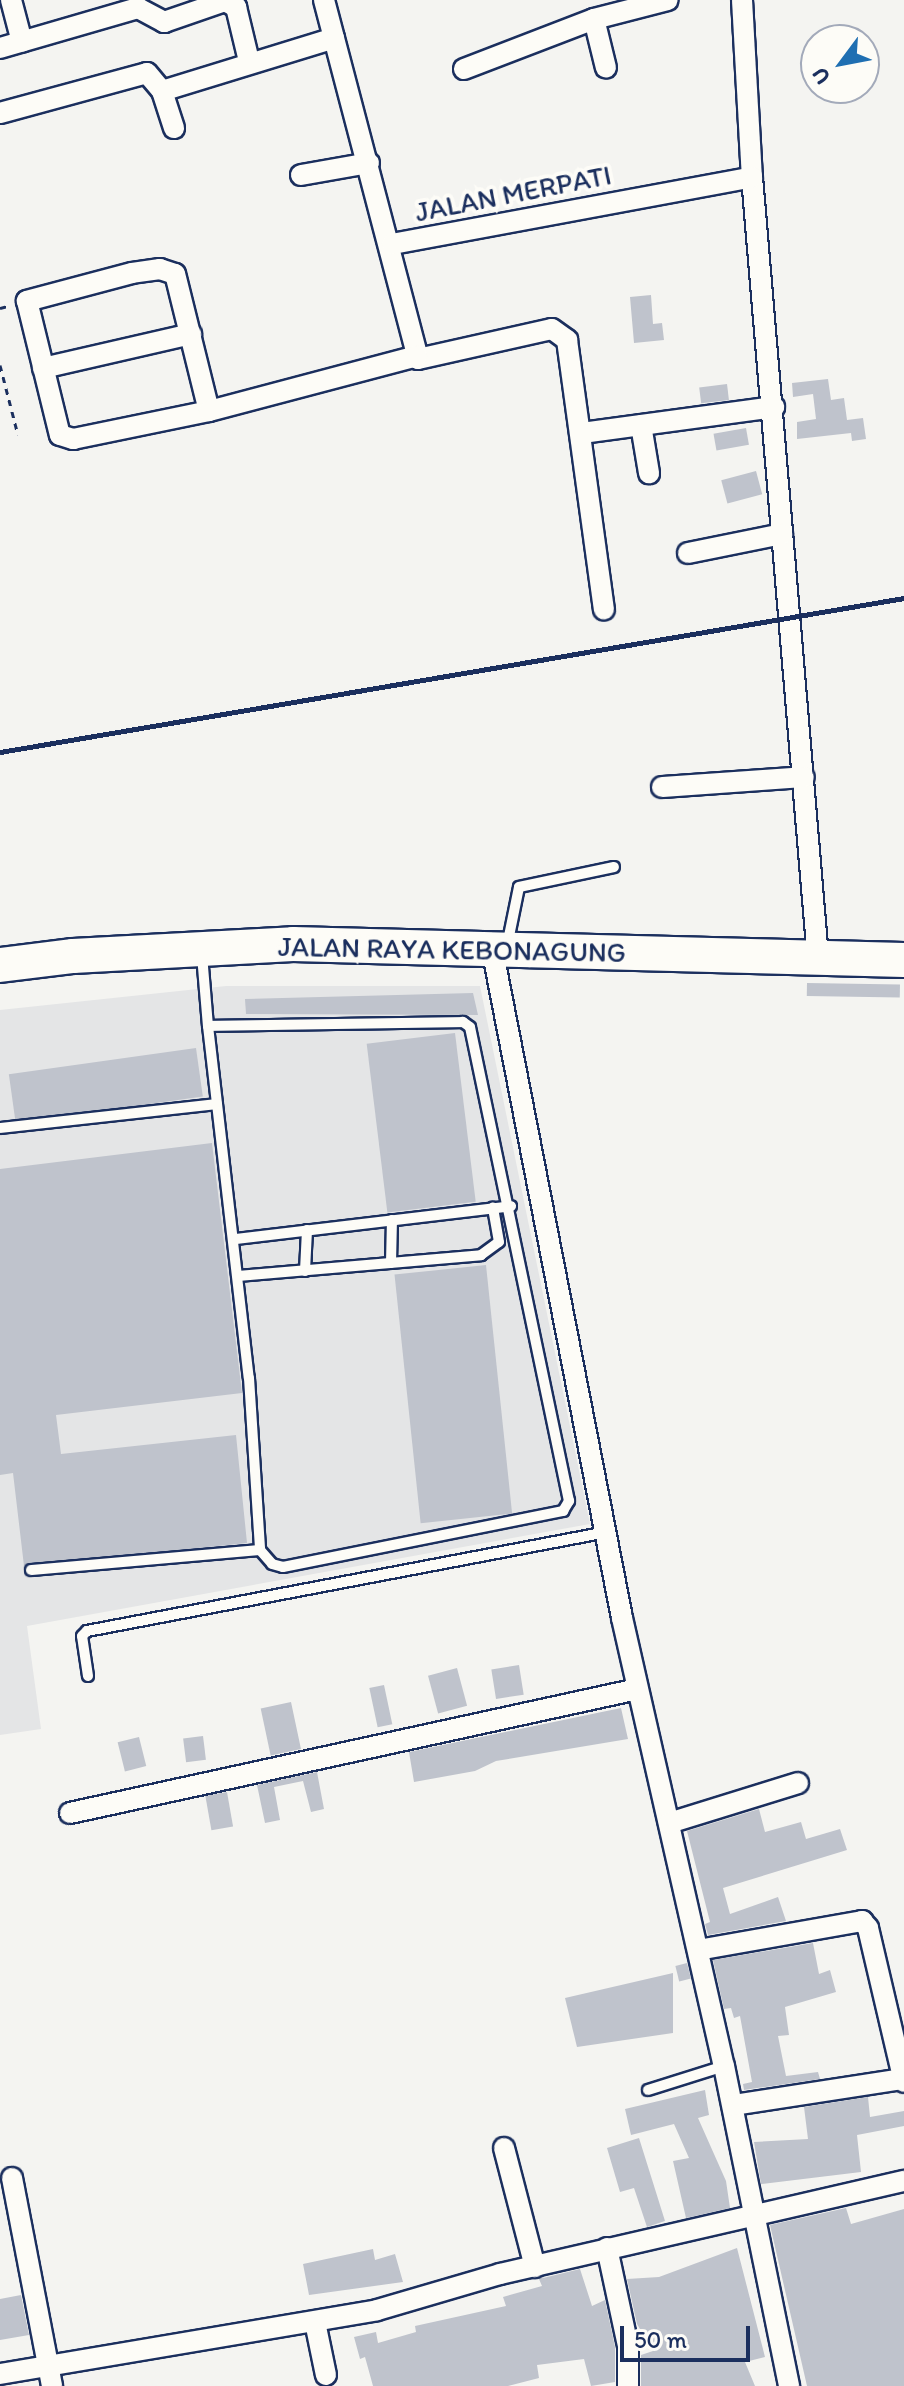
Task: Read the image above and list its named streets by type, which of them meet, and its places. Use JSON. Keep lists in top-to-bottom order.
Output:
{
  "streets": {
    "highway": ["JALAN RAYA KEBONAGUNG"],
    "street": ["JALAN MERPATI"]
  },
  "scale_bar": "50 m",
  "north": "bottom left"
}
